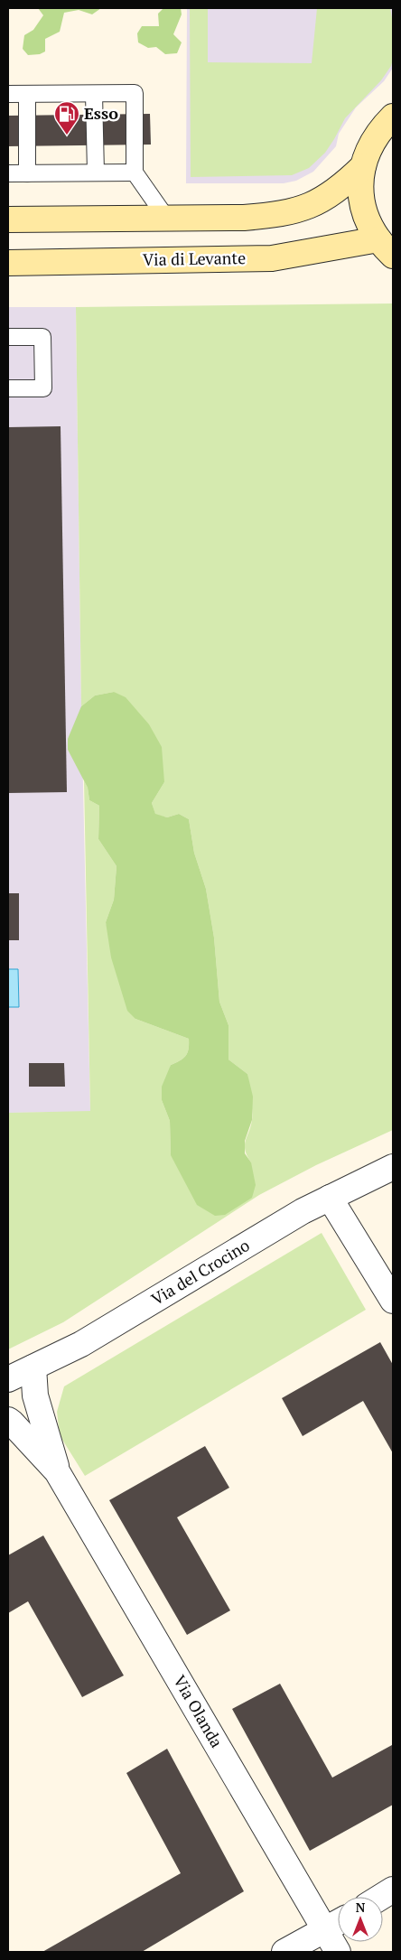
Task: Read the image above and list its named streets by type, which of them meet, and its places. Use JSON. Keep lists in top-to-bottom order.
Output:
{
  "streets": {
    "main road": ["Via di Levante"],
    "street": ["Via del Crocino", "Via Olanda"]
  },
  "crossings": [
    ["Via del Crocino", "Via Olanda"]
  ],
  "places": {
    "fuel station": ["Esso"]
  },
  "north": "top"
}
